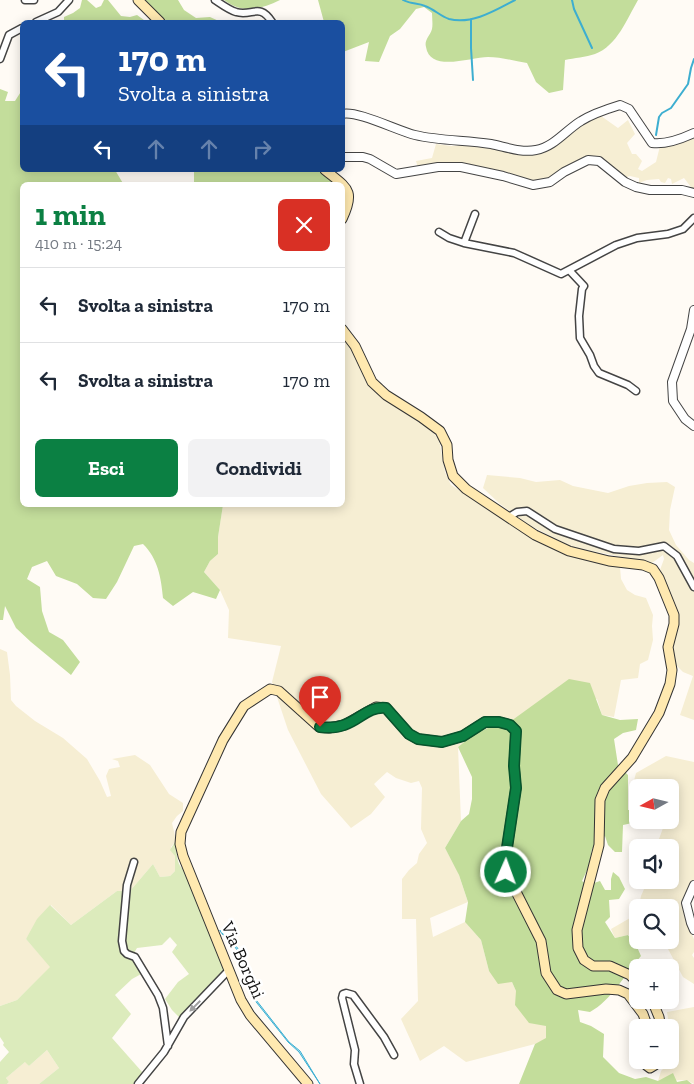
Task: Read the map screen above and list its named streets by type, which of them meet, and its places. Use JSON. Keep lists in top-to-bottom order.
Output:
{
  "streets": {
    "main road": ["Via Borghi"]
  },
  "north": "left",
  "page": {
    "turn": ["170 m", "Svolta a sinistra"],
    "heading": ["1 min", "410 m · 15:24"],
    "list": [
      {
        "name": "Svolta a sinistra",
        "value": "170 m"
      },
      {
        "name": "Svolta a sinistra",
        "value": "170 m"
      }
    ],
    "buttons": ["Esci", "Condividi"],
    "map_buttons": ["+", "−"]
  }
}
